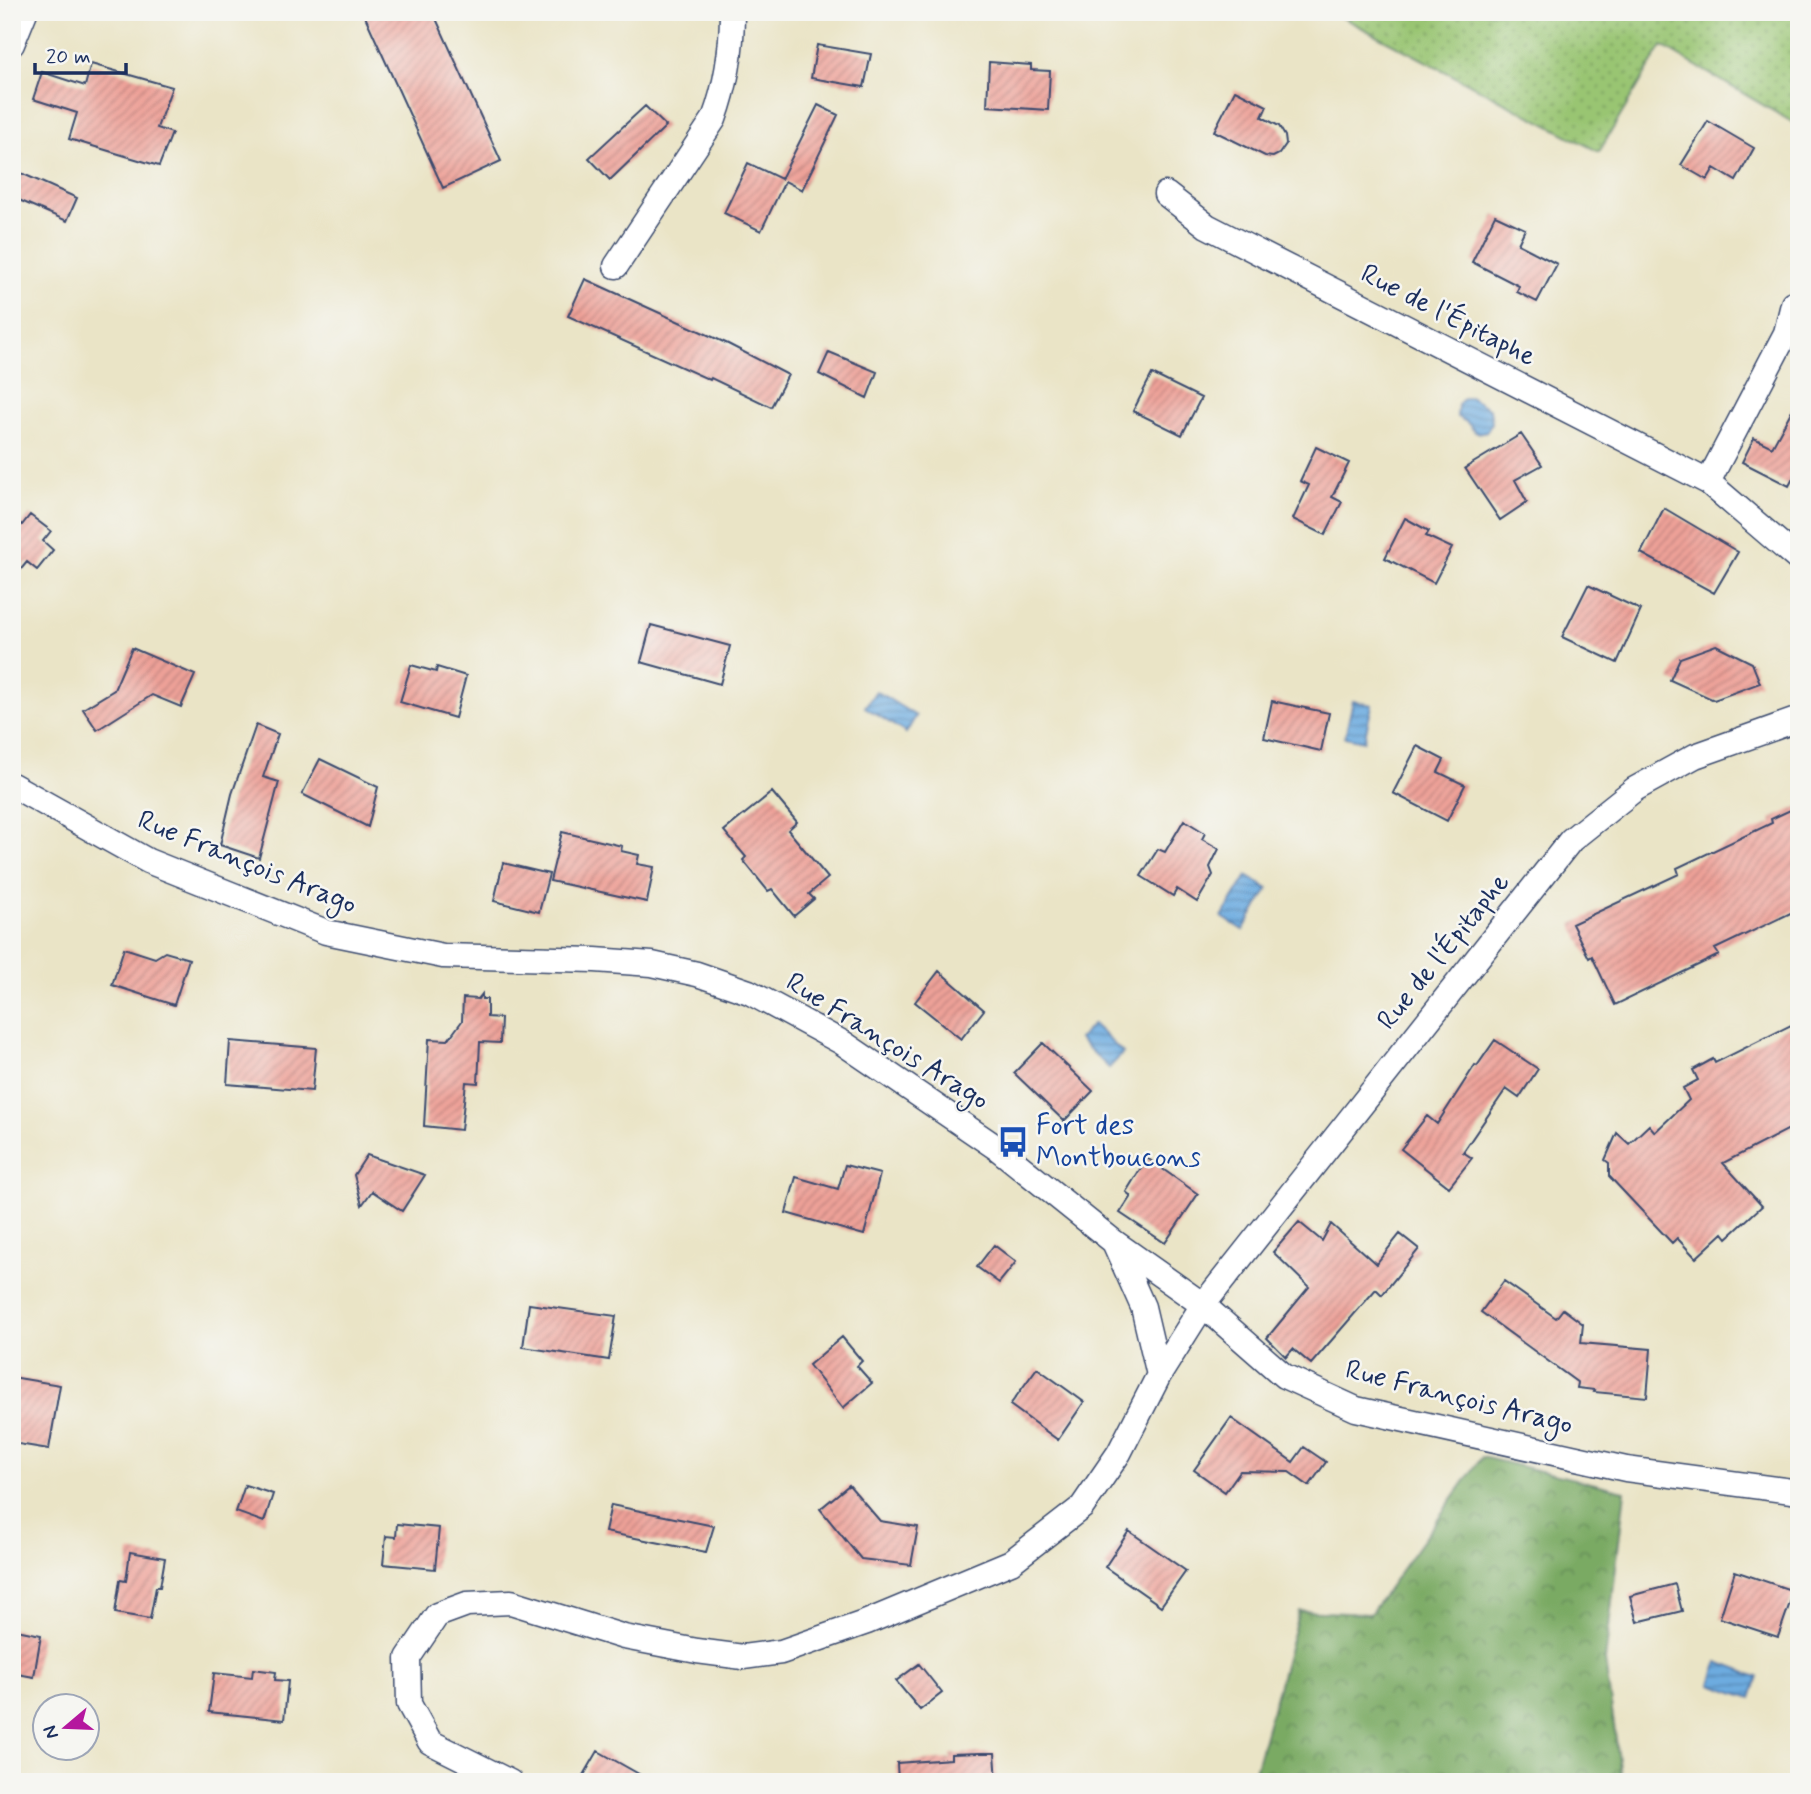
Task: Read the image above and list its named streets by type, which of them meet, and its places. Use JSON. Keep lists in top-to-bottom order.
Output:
{
  "streets": {
    "street": ["Rue de l'Épitaphe", "Rue François Arago"]
  },
  "crossings": [
    ["Rue de l'Épitaphe", "Rue François Arago"]
  ],
  "places": {
    "bus stop": ["Fort des Montboucons"]
  },
  "scale_bar": "20 m",
  "north": "left"
}
